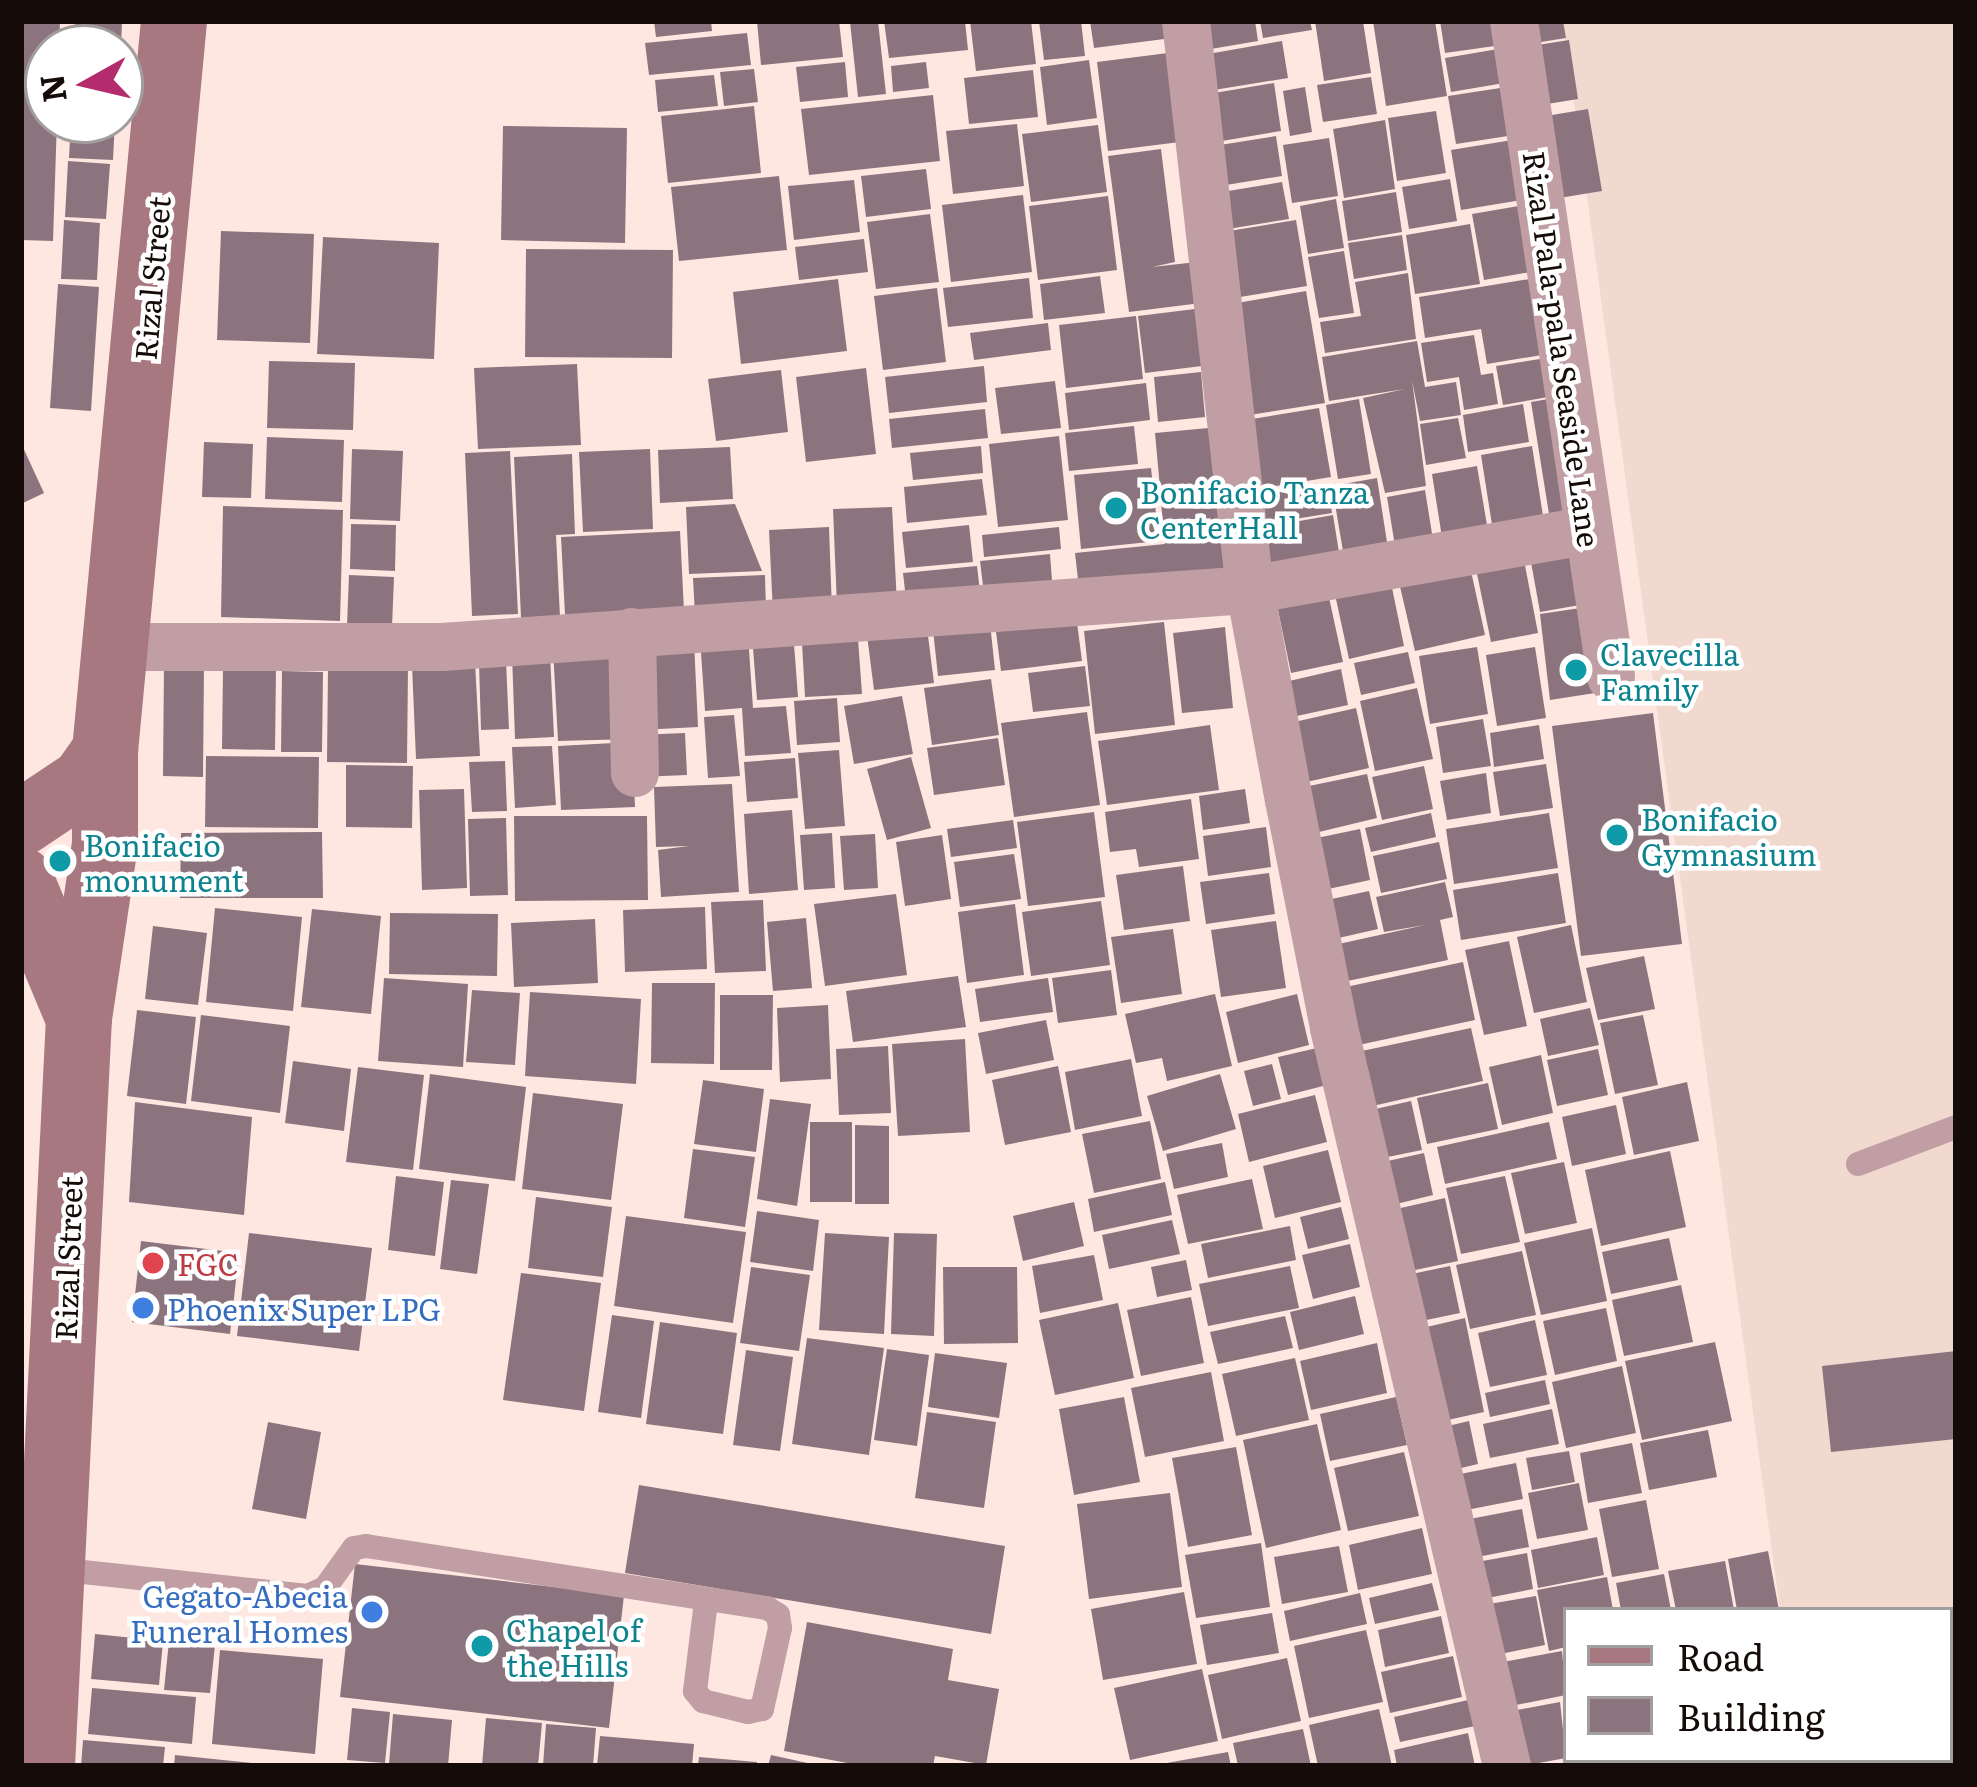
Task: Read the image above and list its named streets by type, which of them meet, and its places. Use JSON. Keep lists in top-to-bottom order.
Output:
{
  "streets": {
    "main road": ["Rizal Street"],
    "street": ["Rizal Pala-pala Seaside Lane"]
  },
  "places": [
    "Bonifacio Tanza CenterHall",
    "Clavecilla Family",
    "Bonifacio Gymnasium",
    "Bonifacio monument",
    "FGC",
    "Phoenix Super LPG",
    "Gegato-Abecia Funeral Homes",
    "Chapel of the Hills"
  ],
  "legend": ["Road", "Building"],
  "north": "left"
}
